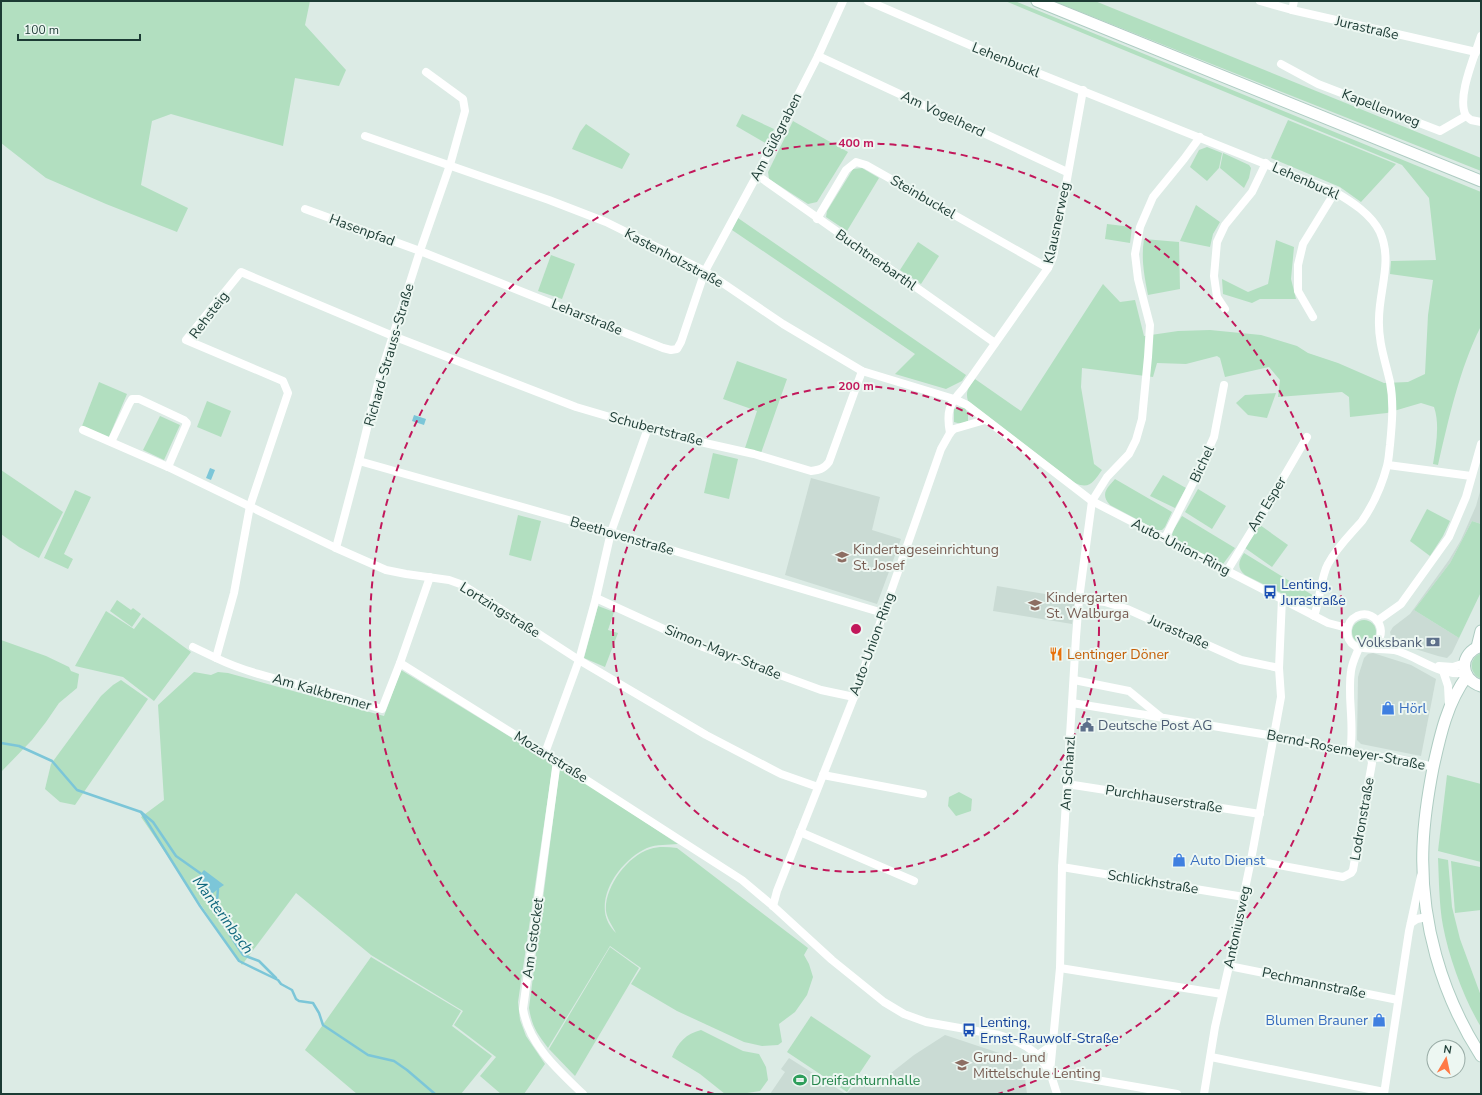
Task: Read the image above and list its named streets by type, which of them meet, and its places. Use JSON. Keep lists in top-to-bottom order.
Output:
{
  "streets": {
    "street": [
      "Jurastraße",
      "Lehenbuckl",
      "Kapellenweg",
      "Am Vogelherd",
      "Am Güßgraben",
      "Steinbuckel",
      "Klausnerweg",
      "Hasenpfad",
      "Kastenholzstraße",
      "Buchtnerbarthl",
      "Rehsteig",
      "Leharstraße",
      "Richard-Strauss-Straße",
      "Schubertstraße",
      "Bichel",
      "Am Esper",
      "Beethovenstraße",
      "Auto-Union-Ring",
      "Lortzingstraße",
      "Simon-Mayr-Straße",
      "Am Kalkbrenner",
      "Bernd-Rosemeyer-Straße",
      "Mozartstraße",
      "Am Schanzl",
      "Purchhauserstraße",
      "Lodronstraße",
      "Schlickhstraße",
      "Antoniusweg",
      "Am Gstocket",
      "Pechmannstraße"
    ]
  },
  "crossings": [
    ["Jurastraße", "Am Schanzl"],
    ["Lehenbuckl", "Klausnerweg"],
    ["Lehenbuckl", "Auto-Union-Ring"],
    ["Am Vogelherd", "Am Güßgraben"],
    ["Am Vogelherd", "Klausnerweg"],
    ["Am Güßgraben", "Kastenholzstraße"],
    ["Am Güßgraben", "Buchtnerbarthl"],
    ["Am Güßgraben", "Leharstraße"],
    ["Steinbuckel", "Klausnerweg"],
    ["Steinbuckel", "Buchtnerbarthl"],
    ["Klausnerweg", "Kastenholzstraße"],
    ["Klausnerweg", "Buchtnerbarthl"],
    ["Klausnerweg", "Auto-Union-Ring"],
    ["Hasenpfad", "Leharstraße"],
    ["Hasenpfad", "Richard-Strauss-Straße"],
    ["Kastenholzstraße", "Leharstraße"],
    ["Kastenholzstraße", "Richard-Strauss-Straße"],
    ["Kastenholzstraße", "Schubertstraße"],
    ["Kastenholzstraße", "Auto-Union-Ring"],
    ["Rehsteig", "Richard-Strauss-Straße"],
    ["Rehsteig", "Schubertstraße"],
    ["Rehsteig", "Lortzingstraße"],
    ["Leharstraße", "Richard-Strauss-Straße"],
    ["Richard-Strauss-Straße", "Schubertstraße"],
    ["Richard-Strauss-Straße", "Beethovenstraße"],
    ["Richard-Strauss-Straße", "Lortzingstraße"],
    ["Bichel", "Auto-Union-Ring"],
    ["Am Esper", "Auto-Union-Ring"],
    ["Beethovenstraße", "Auto-Union-Ring"],
    ["Auto-Union-Ring", "Lortzingstraße"],
    ["Auto-Union-Ring", "Simon-Mayr-Straße"],
    ["Auto-Union-Ring", "Mozartstraße"],
    ["Auto-Union-Ring", "Am Schanzl"],
    ["Am Kalkbrenner", "Mozartstraße"],
    ["Bernd-Rosemeyer-Straße", "Am Schanzl"],
    ["Bernd-Rosemeyer-Straße", "Lodronstraße"],
    ["Bernd-Rosemeyer-Straße", "Antoniusweg"],
    ["Mozartstraße", "Am Gstocket"],
    ["Am Schanzl", "Purchhauserstraße"],
    ["Am Schanzl", "Schlickhstraße"],
    ["Purchhauserstraße", "Antoniusweg"],
    ["Lodronstraße", "Antoniusweg"],
    ["Schlickhstraße", "Antoniusweg"],
    ["Antoniusweg", "Pechmannstraße"]
  ],
  "water": ["Manterinbach"],
  "places": {
    "school or university": ["Kindertageseinrichtung St. Josef", "Kindergarten St. Walburga", "Grund- und Mittelschule Lenting"],
    "bus stop": ["Lenting, Jurastraße", "Lenting, Ernst-Rauwolf-Straße"],
    "bank": ["Volksbank"],
    "restaurant": ["Lentinger Döner"],
    "shop": ["Hörl", "Auto Dienst", "Blumen Brauner"],
    "public building": ["Deutsche Post AG"],
    "sports": ["Dreifachturnhalle"]
  },
  "scale_bar": "100 m",
  "north": "top",
  "rings": ["400 m", "200 m"]
}
